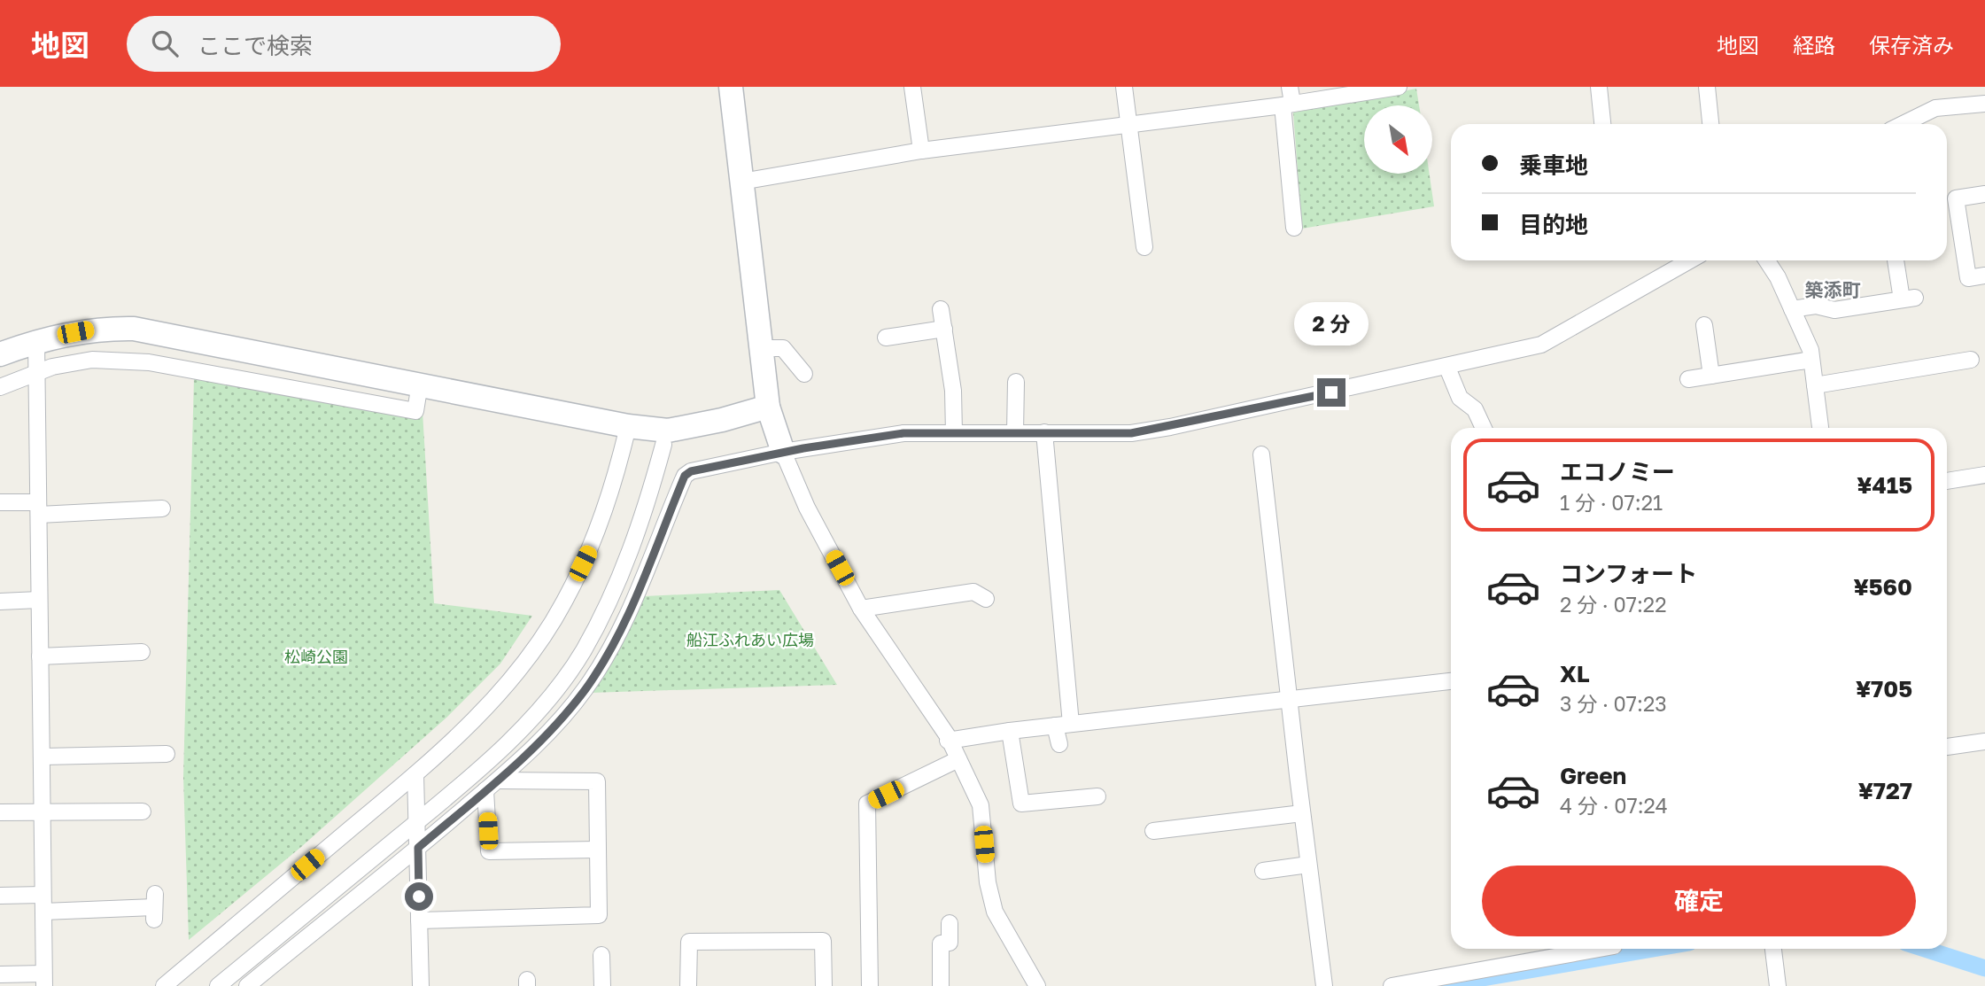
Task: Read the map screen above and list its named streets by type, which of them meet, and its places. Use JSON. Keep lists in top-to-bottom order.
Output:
{
  "districts": ["築添町"],
  "parks": ["船江ふれあい広場", "松崎公園"],
  "north": "bottom right",
  "page": {
    "header": "地図",
    "search": "ここで検索",
    "nav": ["地図", "経路", "保存済み"],
    "banner": ["乗車地", "目的地"],
    "bubble": "2 分",
    "list": [
      {
        "name": "エコノミー",
        "note": "1 分 · 07:21",
        "value": "¥415"
      },
      {
        "name": "コンフォート",
        "note": "2 分 · 07:22",
        "value": "¥560"
      },
      {
        "name": "XL",
        "note": "3 分 · 07:23",
        "value": "¥705"
      },
      {
        "name": "Green",
        "note": "4 分 · 07:24",
        "value": "¥727"
      }
    ],
    "buttons": "確定"
  }
}
